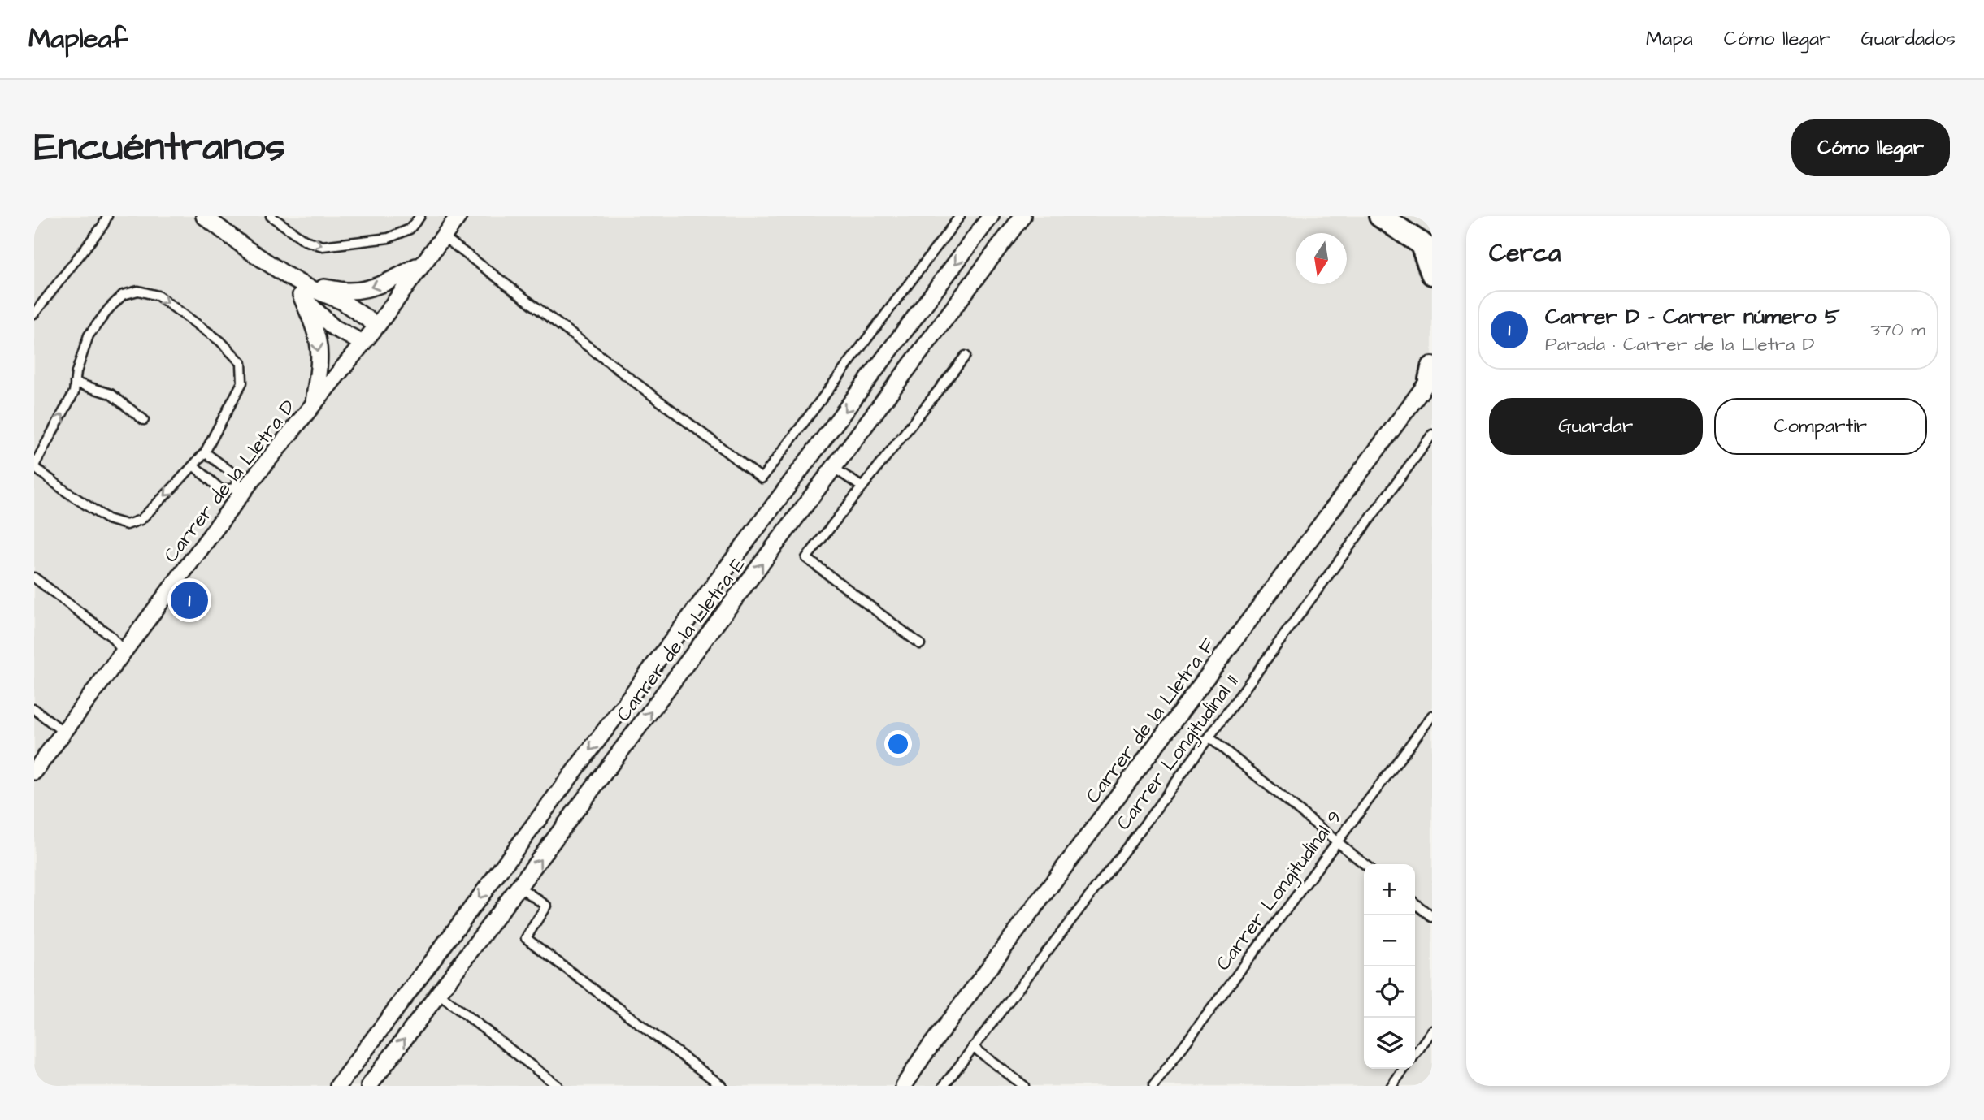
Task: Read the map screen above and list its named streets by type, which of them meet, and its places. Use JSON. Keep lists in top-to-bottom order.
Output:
{
  "streets": {
    "street": ["Carrer de la Lletra D", "Carrer de la Lletra E", "Carrer de la Lletra F"],
    "lane": ["Carrer Longitudinal 11", "Carrer Longitudinal 9"]
  },
  "north": "bottom",
  "page": {
    "header": "Mapleaf",
    "nav": ["Mapa", "Cómo llegar", "Guardados"],
    "buttons": [
      "Cómo llegar",
      ["Guardar", "Compartir"]
    ],
    "title": "Encuéntranos",
    "heading": "Cerca",
    "list": [
      {
        "mark": "1",
        "name": "Carrer D - Carrer número 5",
        "note": "Parada · Carrer de la Lletra D",
        "value": "370 m"
      }
    ],
    "pins": "1",
    "map_buttons": ["+", "−"]
  }
}
